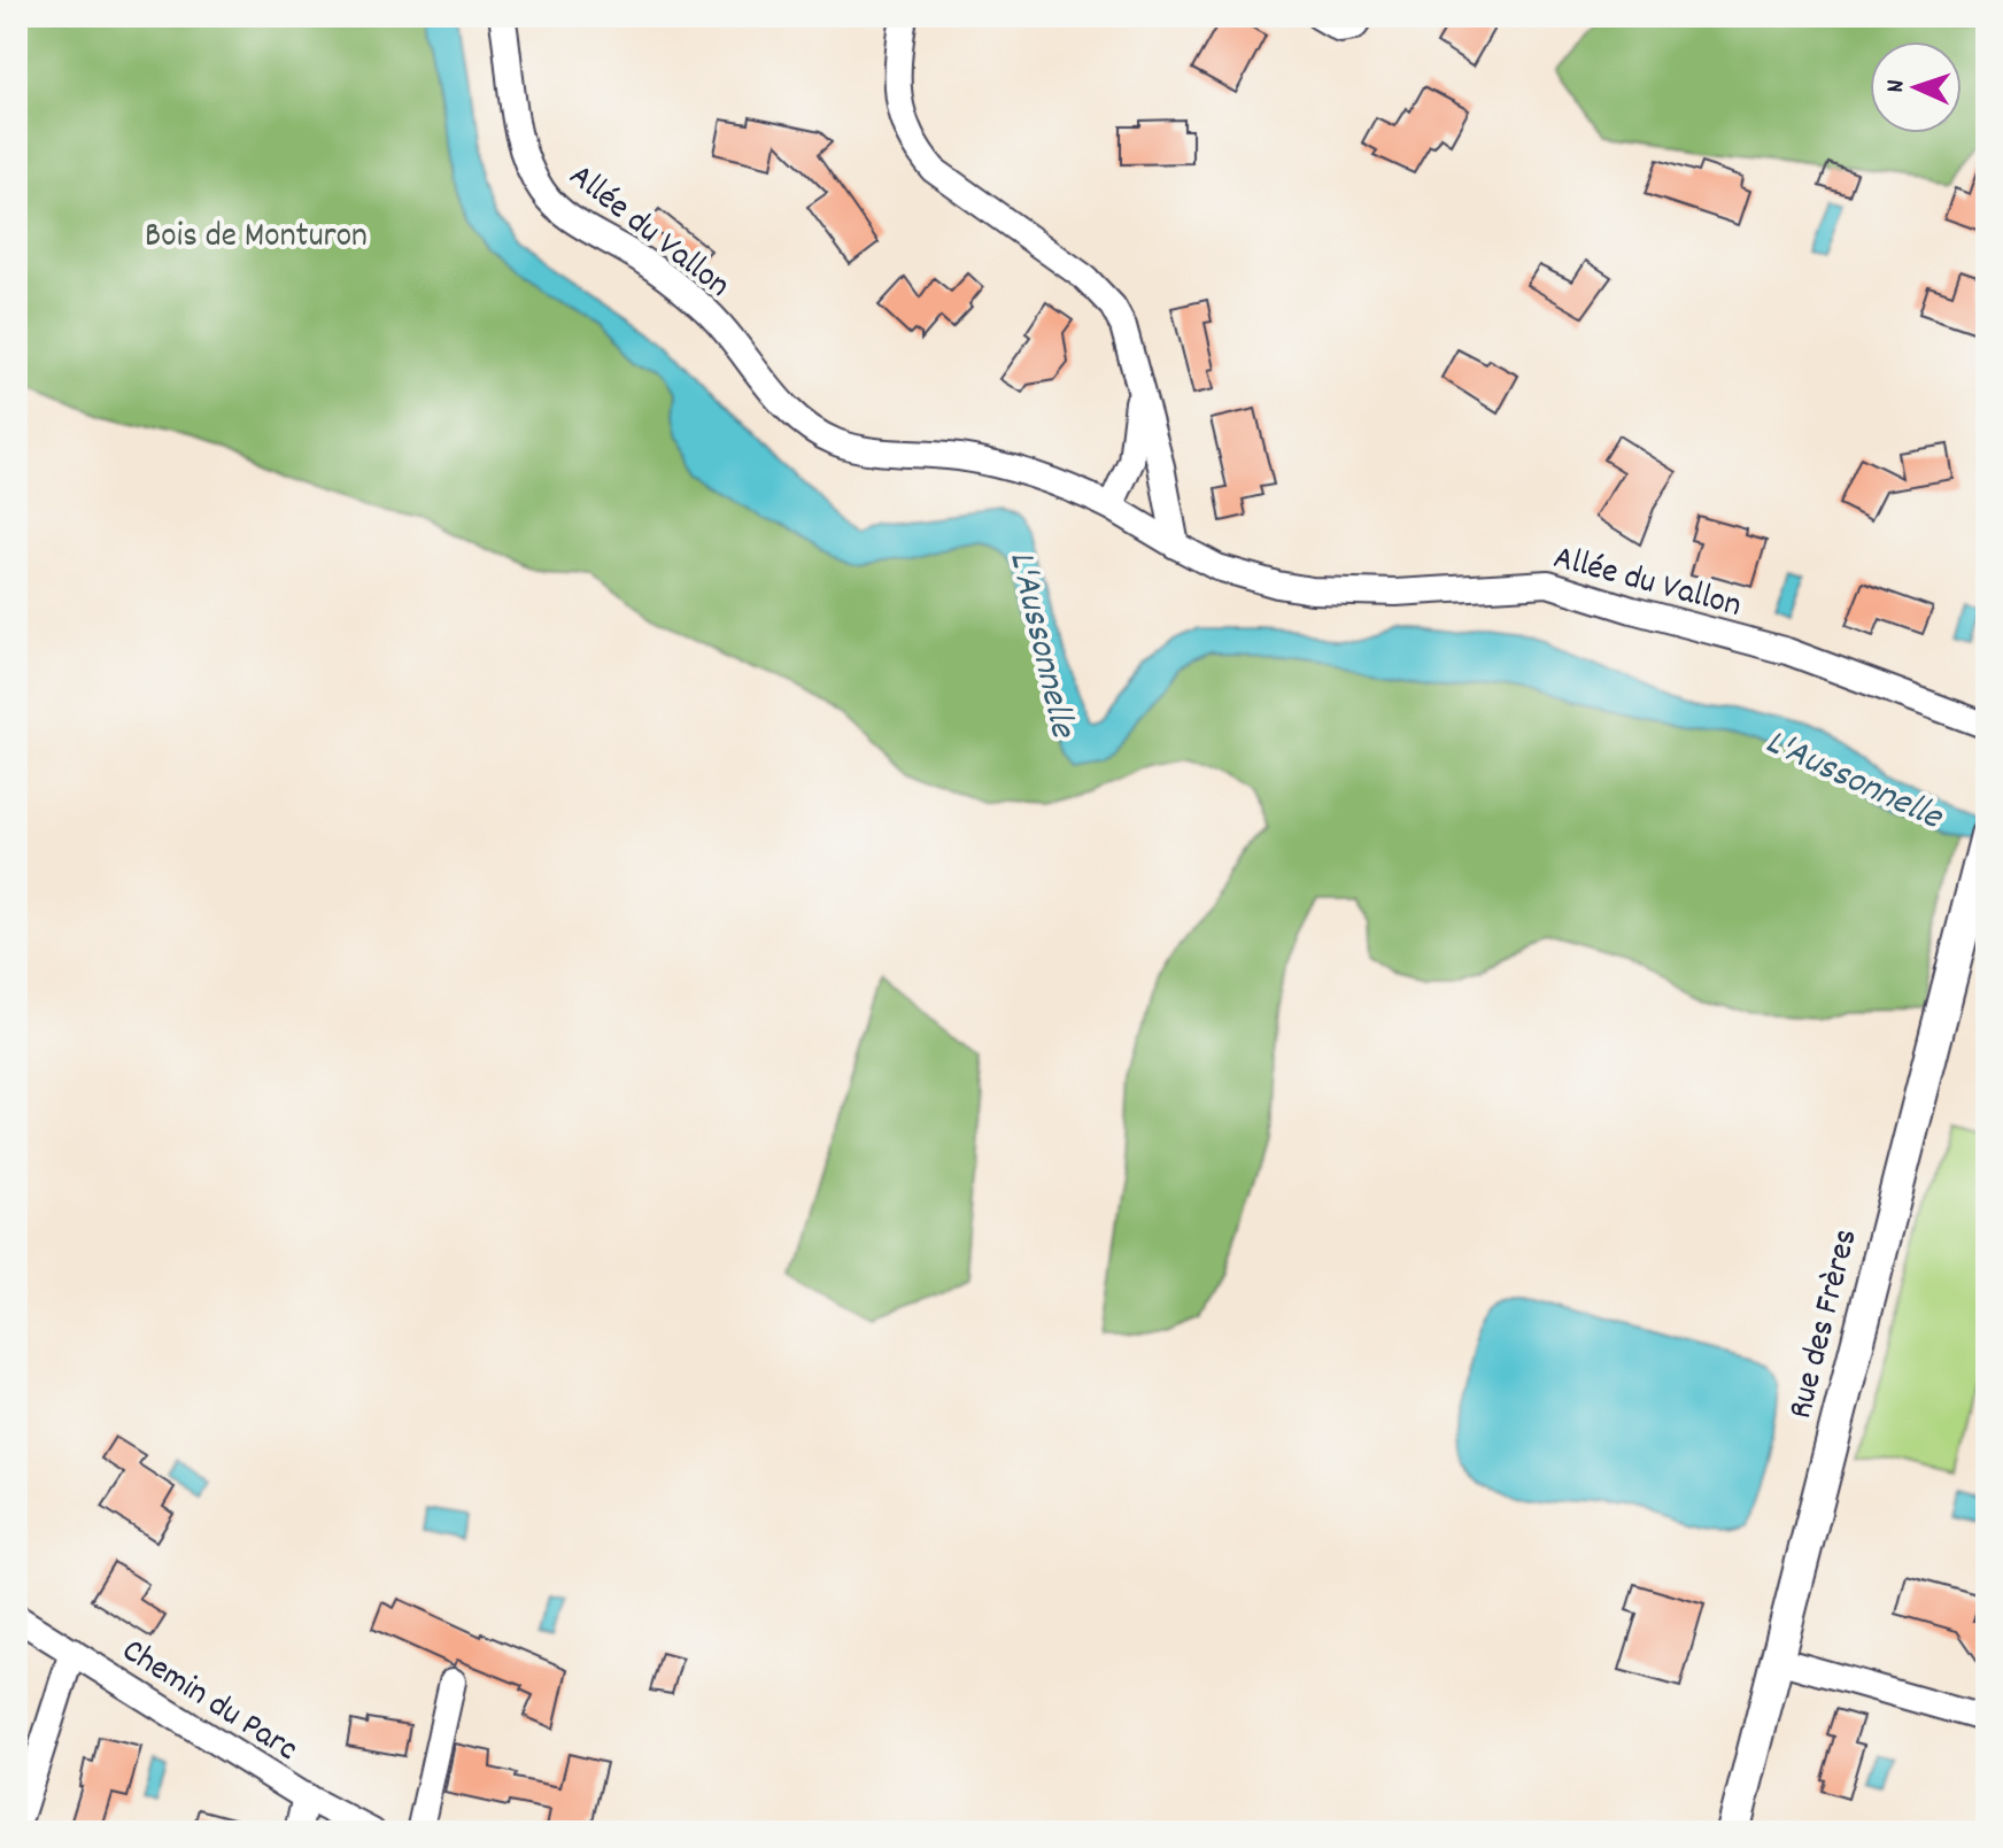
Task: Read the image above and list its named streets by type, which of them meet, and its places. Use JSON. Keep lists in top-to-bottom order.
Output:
{
  "streets": {
    "main road": ["Rue des Frères"],
    "street": ["Allée du Vallon", "Chemin du Parc"]
  },
  "water": ["L'Aussonnelle"],
  "parks": ["Bois de Monturon"],
  "north": "left"
}
